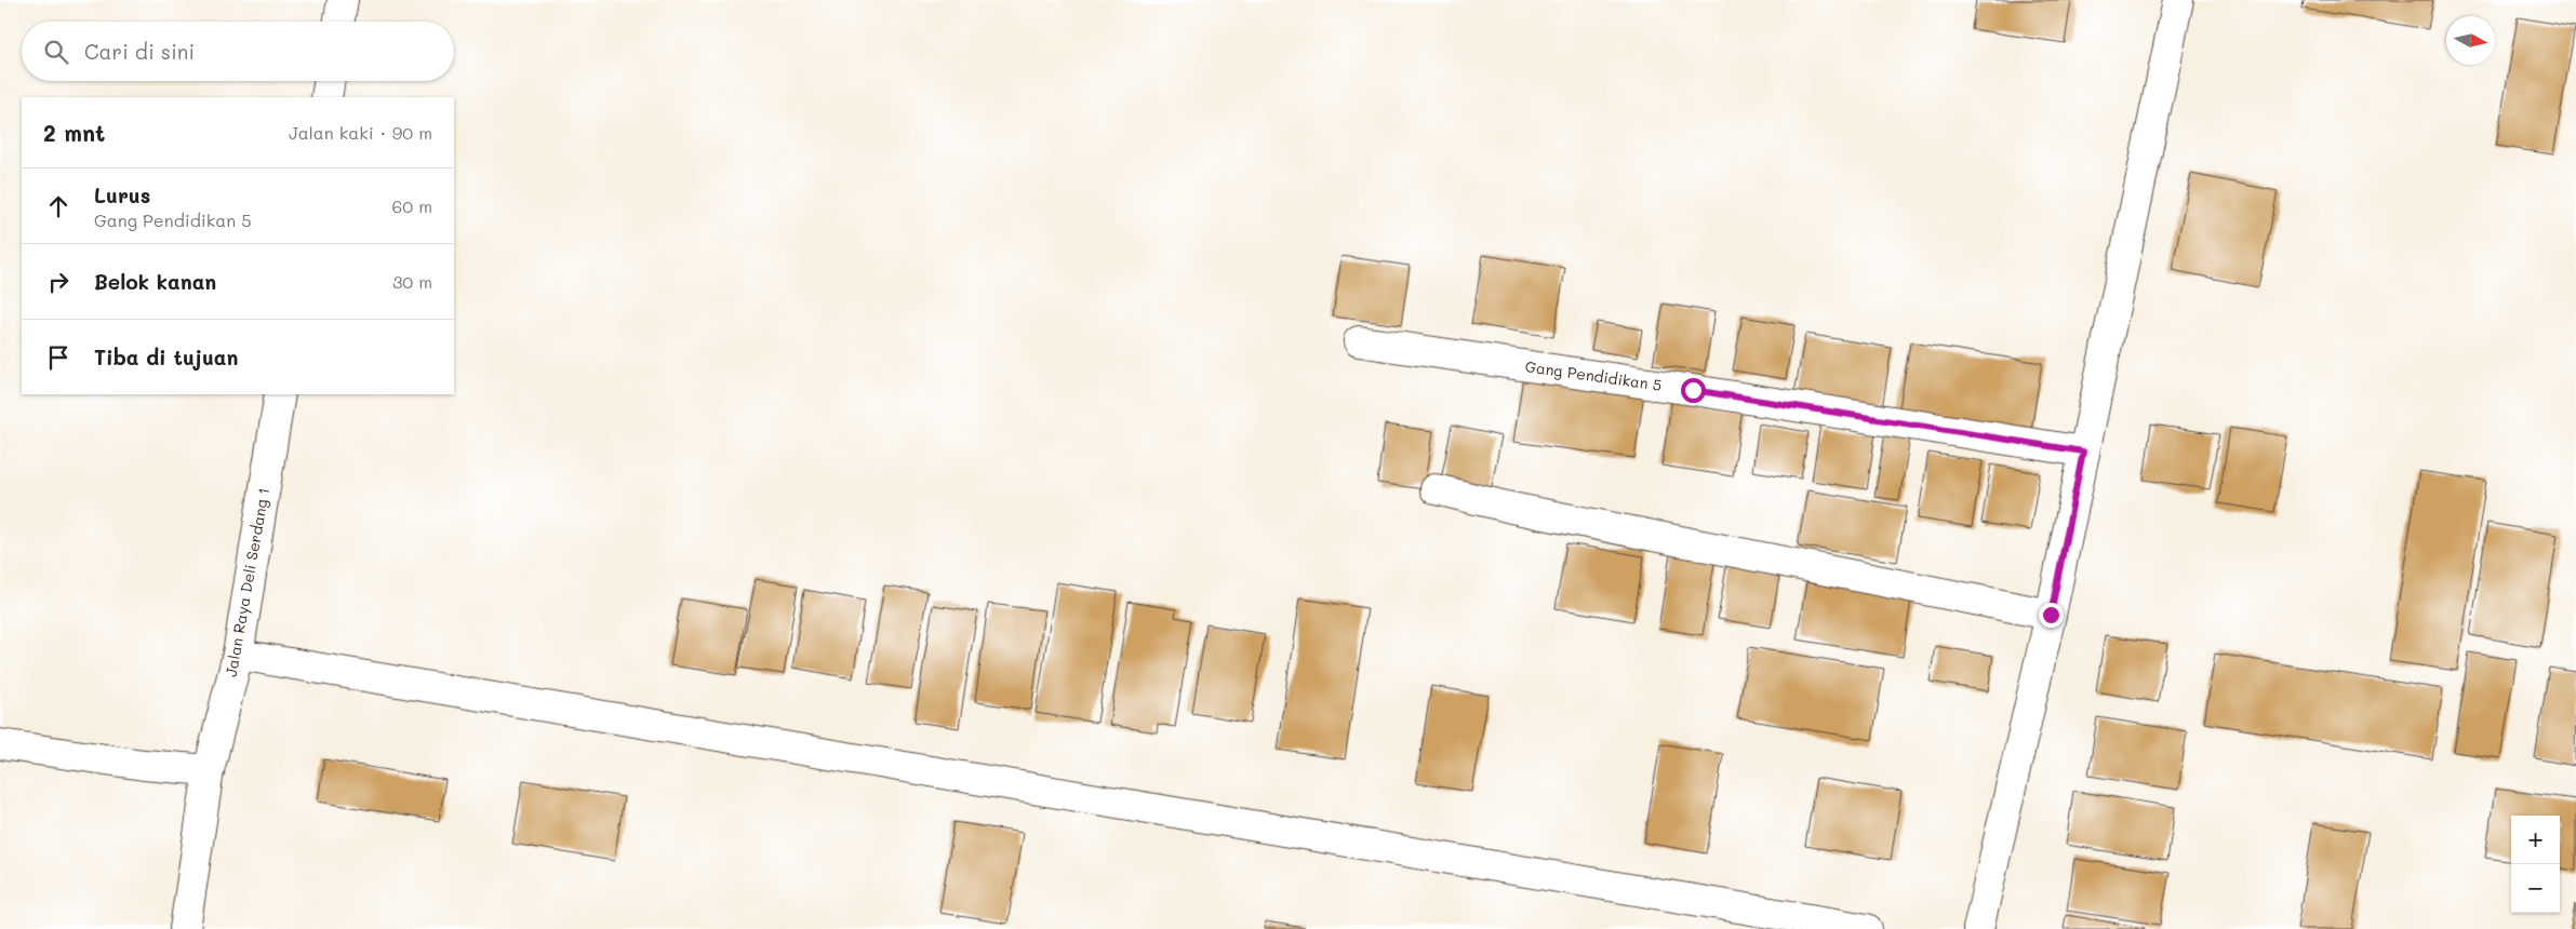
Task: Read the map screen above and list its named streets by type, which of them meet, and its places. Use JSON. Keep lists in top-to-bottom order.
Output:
{
  "streets": {
    "street": ["Gang Pendidikan 5", "Jalan Raya Deli Serdang 1"]
  },
  "north": "right",
  "page": {
    "search": "Cari di sini",
    "heading": ["2 mnt", "Jalan kaki · 90 m"],
    "list": [
      ["Lurus", "Gang Pendidikan 5", "60 m"],
      ["Belok kanan", "30 m"],
      "Tiba di tujuan"
    ],
    "map_buttons": ["+", "−"]
  }
}
